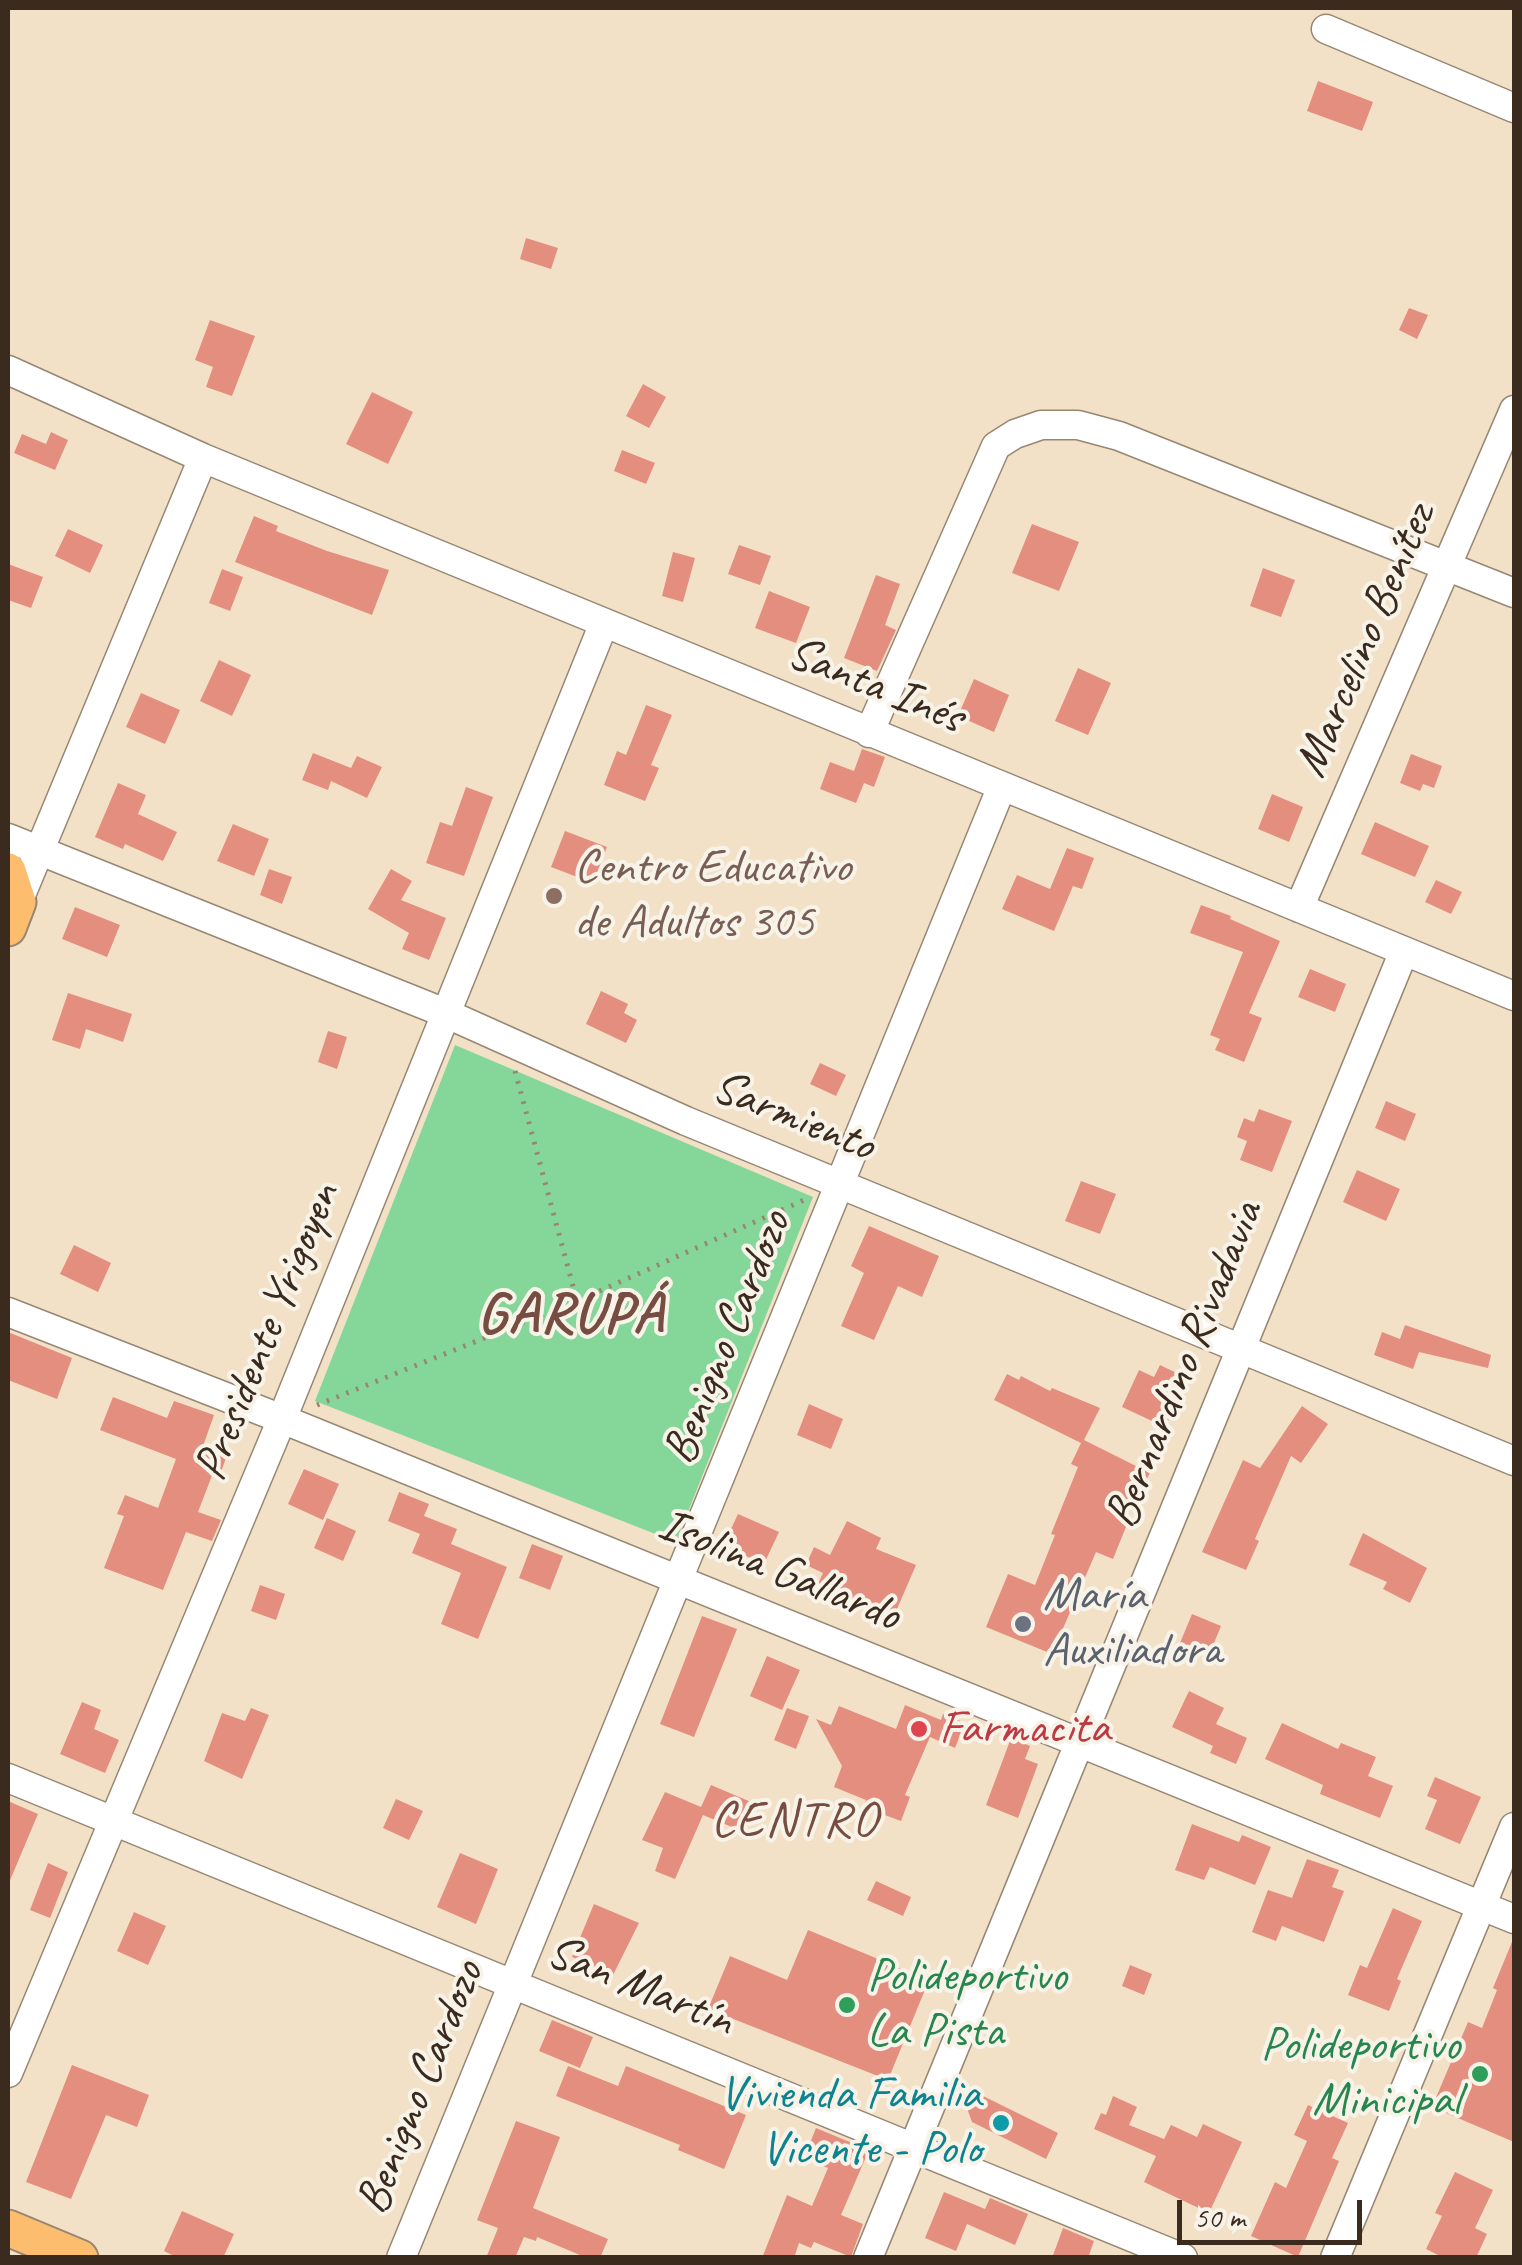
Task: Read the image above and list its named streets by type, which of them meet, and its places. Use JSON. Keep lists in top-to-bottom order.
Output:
{
  "streets": {
    "street": [
      "Marcelino Benítez",
      "Santa Inés",
      "Sarmiento",
      "Presidente Yrigoyen",
      "Benigno Cardozo",
      "Bernardino Rivadavia",
      "Isolina Gallardo",
      "San Martín"
    ]
  },
  "crossings": [
    ["Marcelino Benítez", "Santa Inés"],
    ["Santa Inés", "Presidente Yrigoyen"],
    ["Santa Inés", "Benigno Cardozo"],
    ["Santa Inés", "Bernardino Rivadavia"],
    ["Sarmiento", "Presidente Yrigoyen"],
    ["Sarmiento", "Benigno Cardozo"],
    ["Sarmiento", "Bernardino Rivadavia"],
    ["Presidente Yrigoyen", "Isolina Gallardo"],
    ["Presidente Yrigoyen", "San Martín"],
    ["Benigno Cardozo", "Isolina Gallardo"],
    ["Benigno Cardozo", "San Martín"],
    ["Bernardino Rivadavia", "Isolina Gallardo"],
    ["Bernardino Rivadavia", "San Martín"]
  ],
  "districts": ["GARUPÁ", "CENTRO"],
  "places": [
    "Centro Educativo de Adultos 305",
    "María Auxiliadora",
    "Farmacita",
    "Polideportivo La Pista",
    "Polideportivo Minicipal",
    "Vivienda Familia Vicente - Polo"
  ],
  "scale_bar": "50 m"
}
